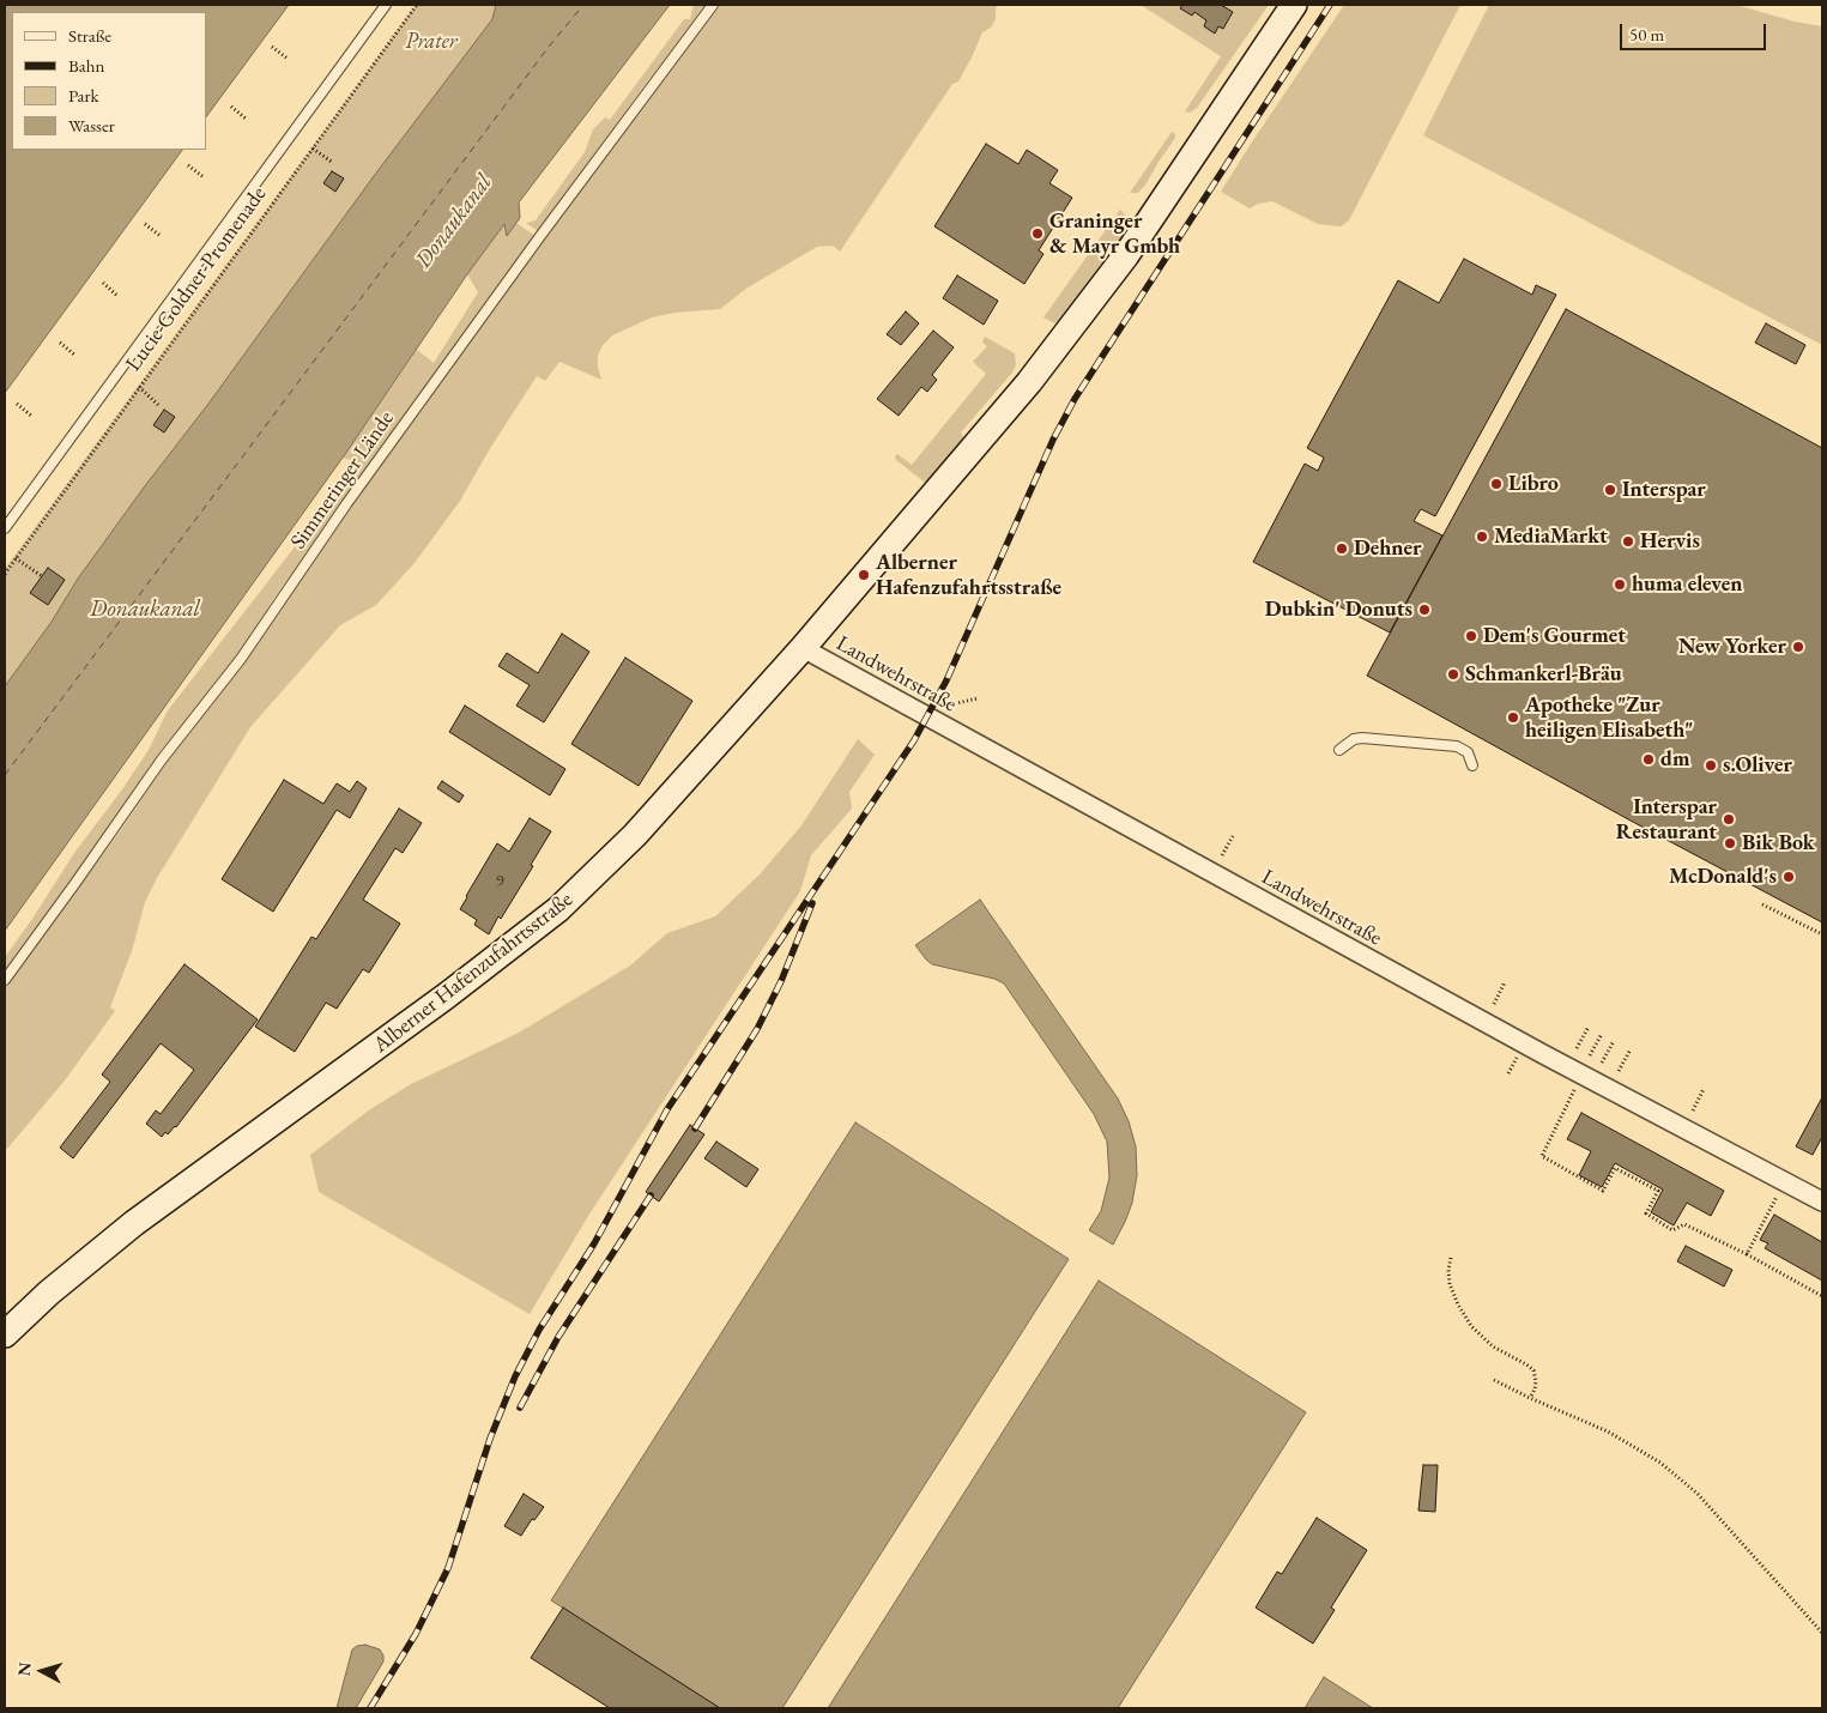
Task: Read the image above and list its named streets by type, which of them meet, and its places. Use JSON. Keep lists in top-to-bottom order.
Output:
{
  "streets": {
    "street": ["Landwehrstraße", "Alberner Hafenzufahrtsstraße"],
    "lane": ["Simmeringer Lände"],
    "path": ["Lucie-Goldner-Promenade"]
  },
  "crossings": [
    ["Landwehrstraße", "Alberner Hafenzufahrtsstraße"]
  ],
  "water": ["Donaukanal"],
  "parks": ["Prater"],
  "places": [
    "Graninger & Mayr Gmbh",
    "Libro",
    "Interspar",
    "MediaMarkt",
    "Hervis",
    "Dehner",
    "Alberner Hafenzufahrtsstraße",
    "huma eleven",
    "Dubkin' Donuts",
    "Dem's Gourmet",
    "New Yorker",
    "Schmankerl-Bräu",
    "Apotheke \"Zur heiligen Elisabeth\"",
    "dm",
    "s.Oliver",
    "Interspar Restaurant",
    "Bik Bok",
    "McDonald's"
  ],
  "house_numbers": ["9"],
  "legend": [
    "Straße",
    "Bahn",
    "Park",
    "Wasser"
  ],
  "scale_bar": "50 m",
  "north": "left"
}
